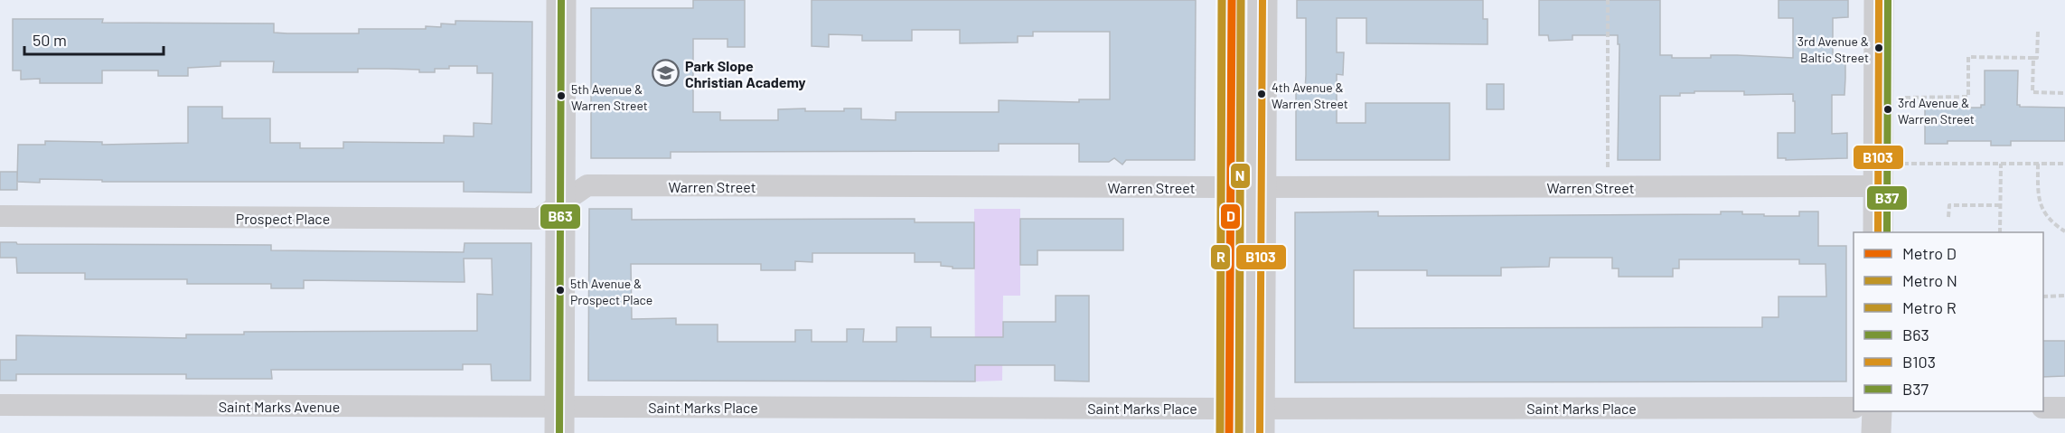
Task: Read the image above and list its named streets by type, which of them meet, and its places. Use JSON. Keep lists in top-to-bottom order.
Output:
{
  "streets": {
    "street": [
      "Warren Street",
      "Prospect Place",
      "Saint Marks Avenue",
      "Saint Marks Place"
    ]
  },
  "crossings": [
    ["Warren Street", "Prospect Place"],
    ["Saint Marks Avenue", "Saint Marks Place"]
  ],
  "places": {
    "other": [
      "3rd Avenue & Baltic Street",
      "4th Avenue & Warren Street",
      "5th Avenue & Warren Street",
      "3rd Avenue & Warren Street",
      "5th Avenue & Prospect Place"
    ],
    "school or university": ["Park Slope Christian Academy"]
  },
  "lines": [
    "metro line D",
    "metro line N",
    "metro line R",
    "transit line B63",
    "transit line B103",
    "transit line B37"
  ],
  "legend": [
    "Metro D",
    "Metro N",
    "Metro R",
    "B63",
    "B103",
    "B37"
  ],
  "scale_bar": "50 m"
}
